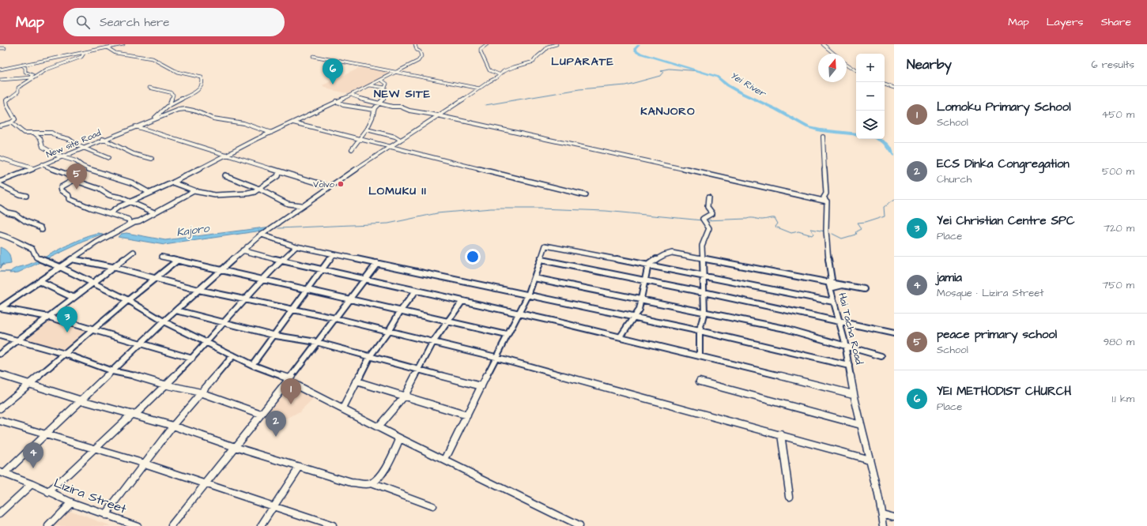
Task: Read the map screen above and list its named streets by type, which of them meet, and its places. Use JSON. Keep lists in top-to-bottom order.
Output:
{
  "streets": {
    "street": ["New site Road", "Hai Tacha Road", "Lizira Street"]
  },
  "districts": [
    "LUPARATE",
    "NEW SITE",
    "KANJORO",
    "LOMUKU II"
  ],
  "water": ["Yei River", "Kajoro"],
  "places": ["Volvo"],
  "north": "top",
  "page": {
    "header": "Map",
    "search": "Search here",
    "nav": ["Map", "Layers", "Share"],
    "heading": ["Nearby", "6 results"],
    "map_buttons": ["+", "−"],
    "pins": [
      "6",
      "5",
      "3",
      "1",
      "2",
      "4"
    ],
    "list": [
      {
        "mark": "1",
        "name": "Lomoku Primary School",
        "note": "School",
        "value": "450 m"
      },
      {
        "mark": "2",
        "name": "ECS Dinka Congregation",
        "note": "Church",
        "value": "500 m"
      },
      {
        "mark": "3",
        "name": "Yei Christian Centre SPC",
        "note": "Place",
        "value": "720 m"
      },
      {
        "mark": "4",
        "name": "jamia",
        "note": "Mosque · Lizira Street",
        "value": "750 m"
      },
      {
        "mark": "5",
        "name": "peace primary school",
        "note": "School",
        "value": "980 m"
      },
      {
        "mark": "6",
        "name": "YEI METHODIST CHURCH",
        "note": "Place",
        "value": "1.1 km"
      }
    ]
  }
}
